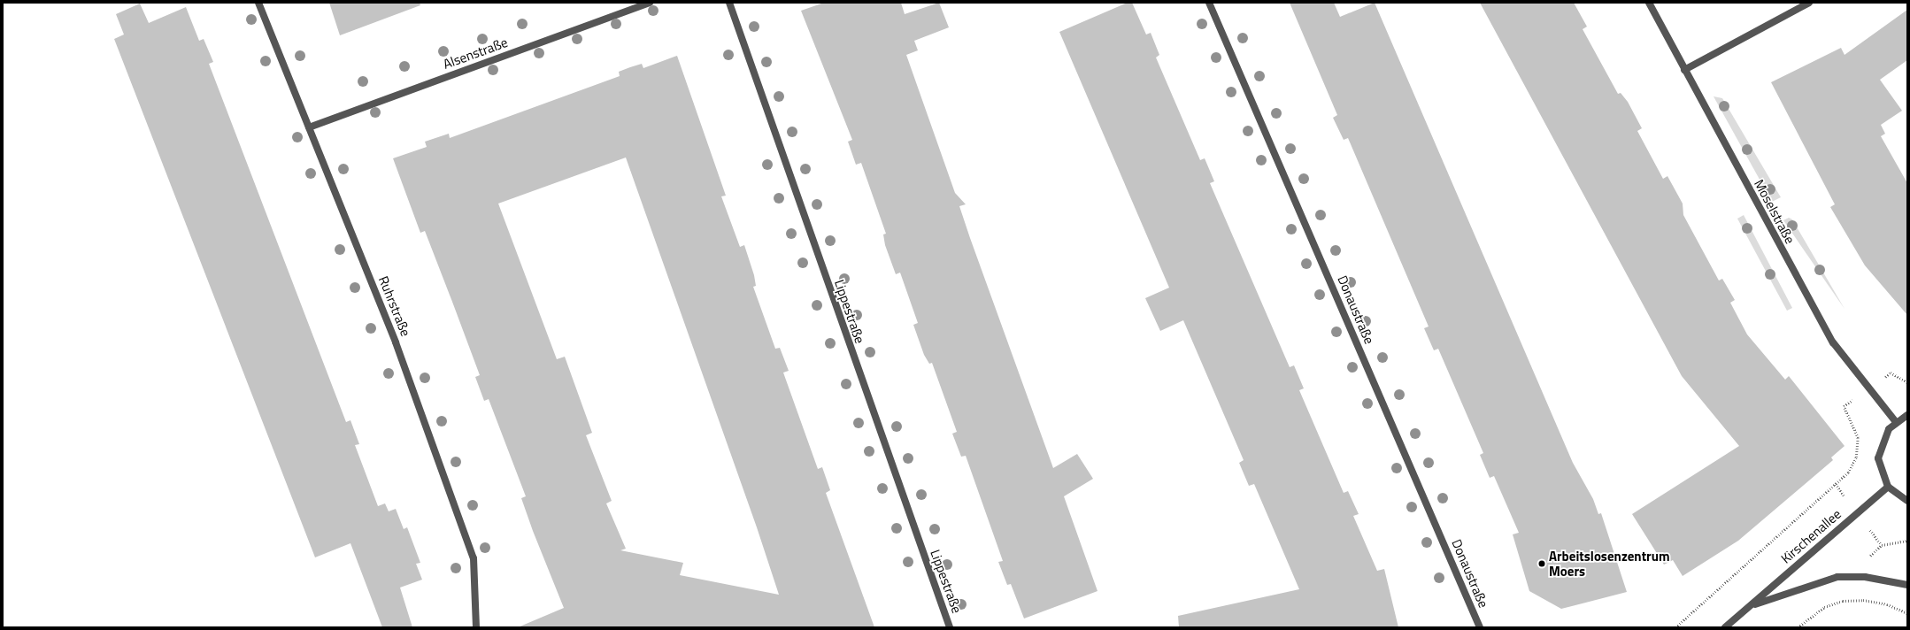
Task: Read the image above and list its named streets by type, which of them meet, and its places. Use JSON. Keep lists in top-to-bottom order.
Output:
{
  "streets": {
    "street": [
      "Alsenstraße",
      "Moselstraße",
      "Ruhrstraße",
      "Donaustraße",
      "Lippestraße",
      "Kirschenallee"
    ]
  },
  "crossings": [
    ["Alsenstraße", "Ruhrstraße"]
  ],
  "places": ["Arbeitslosenzentrum Moers"]
}
